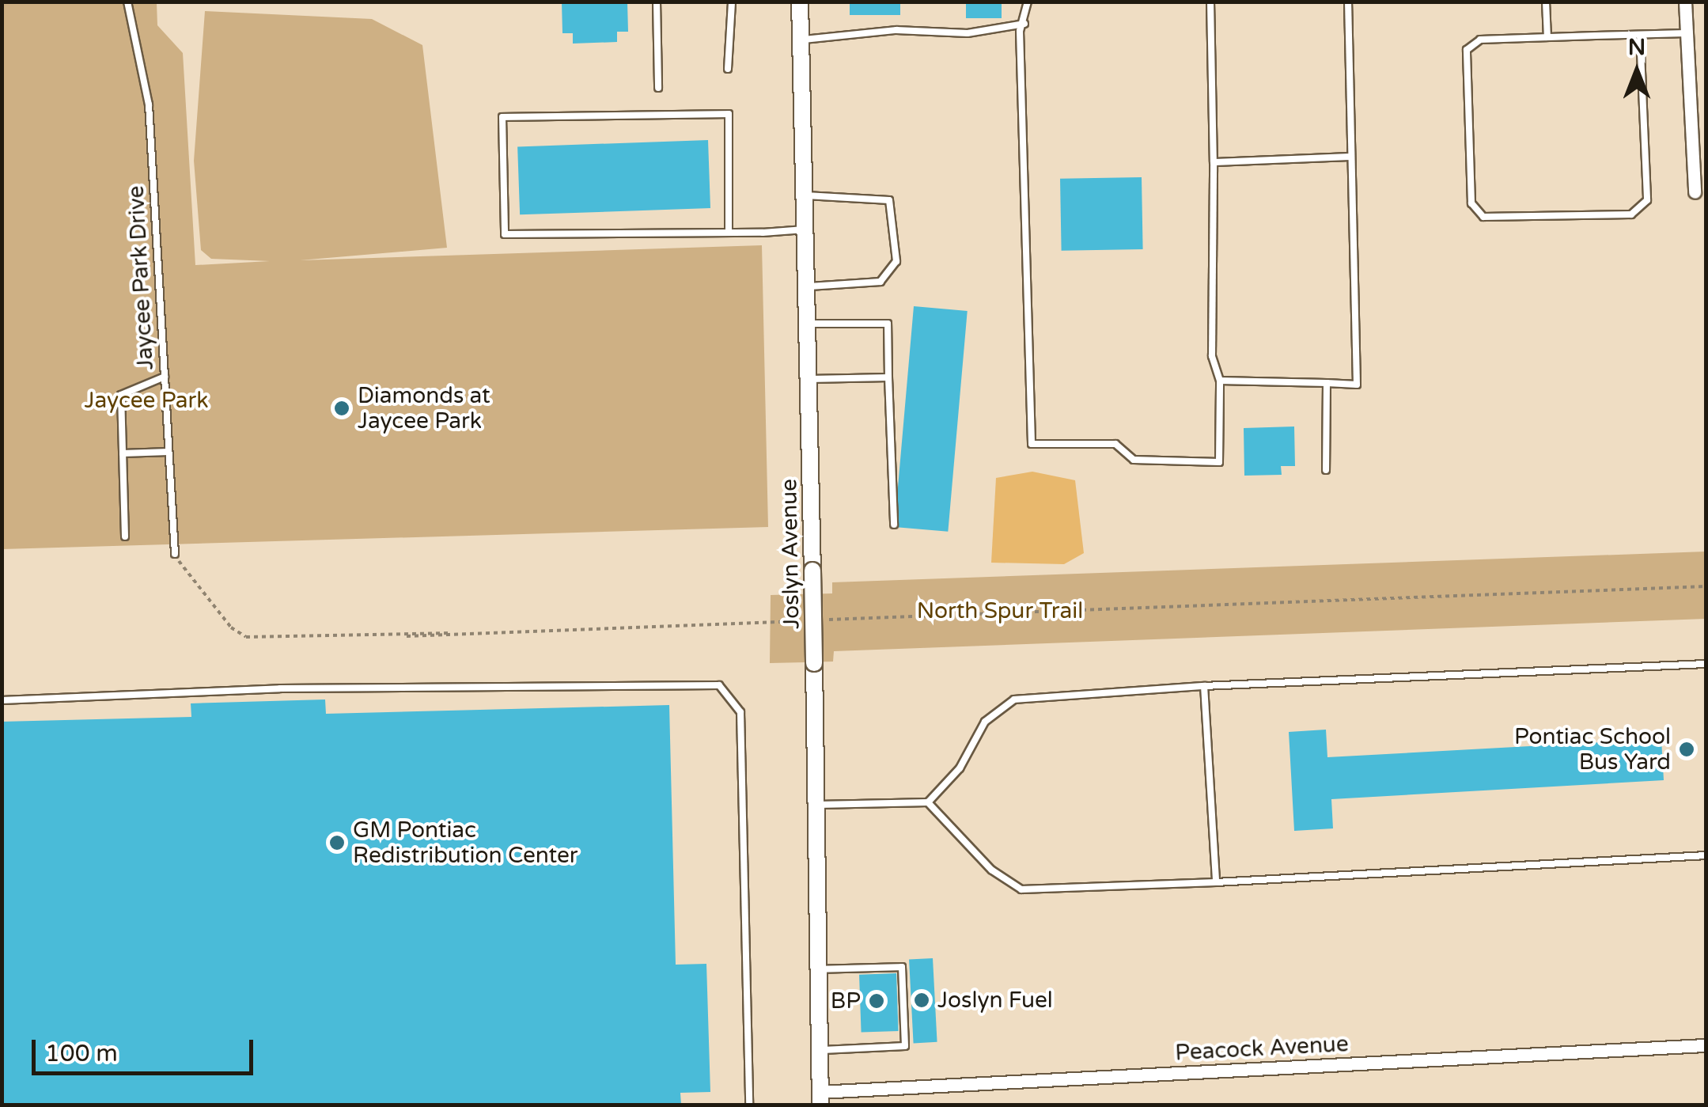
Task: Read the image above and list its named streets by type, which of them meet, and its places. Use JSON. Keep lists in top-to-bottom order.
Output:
{
  "streets": {
    "main road": ["Joslyn Avenue"],
    "street": ["Peacock Avenue"],
    "lane": ["Jaycee Park Drive"]
  },
  "crossings": [
    ["Joslyn Avenue", "Peacock Avenue"]
  ],
  "parks": ["Jaycee Park", "North Spur Trail"],
  "places": [
    "Diamonds at Jaycee Park",
    "Pontiac School Bus Yard",
    "GM Pontiac Redistribution Center",
    "Joslyn Fuel",
    "BP"
  ],
  "scale_bar": "100 m",
  "north": "top"
}
